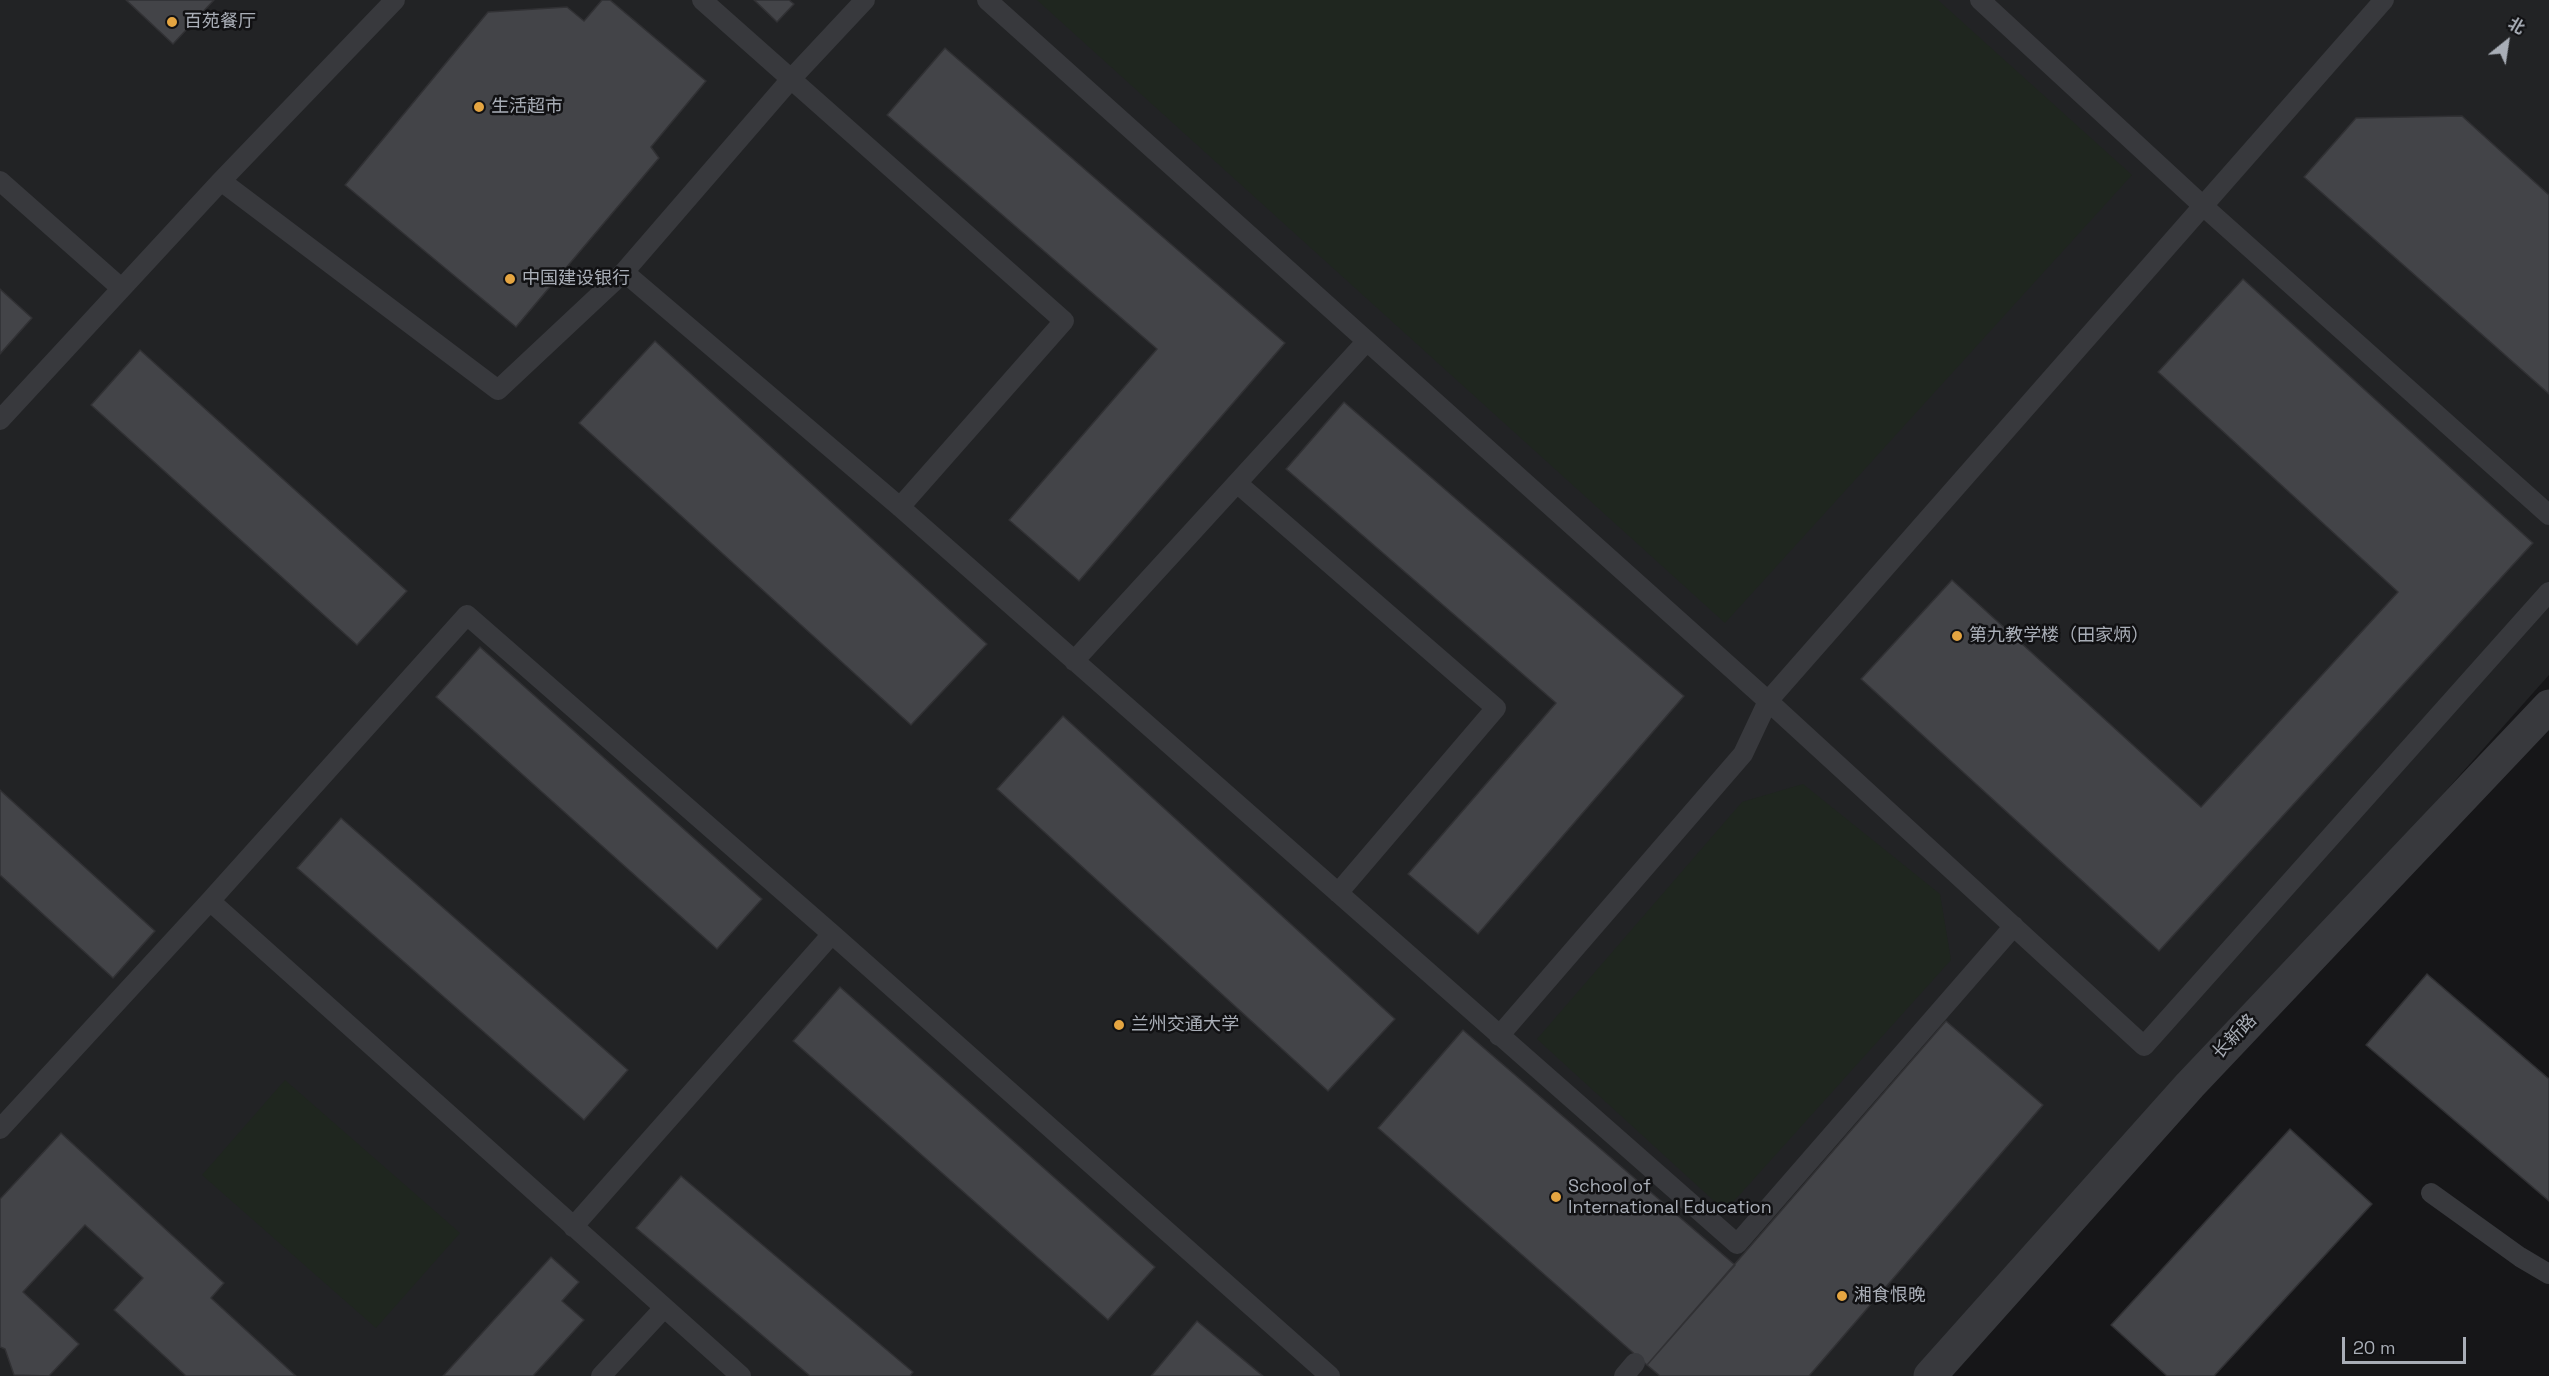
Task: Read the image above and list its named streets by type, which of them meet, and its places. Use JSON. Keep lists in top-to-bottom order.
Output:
{
  "streets": {
    "street": ["长新路"]
  },
  "places": [
    "百苑餐厅",
    "生活超市",
    "中国建设银行",
    "第九教学楼（田家炳）",
    "兰州交通大学",
    "School of International Education",
    "湘食恨晚"
  ],
  "scale_bar": "20 m",
  "north": "top right"
}
